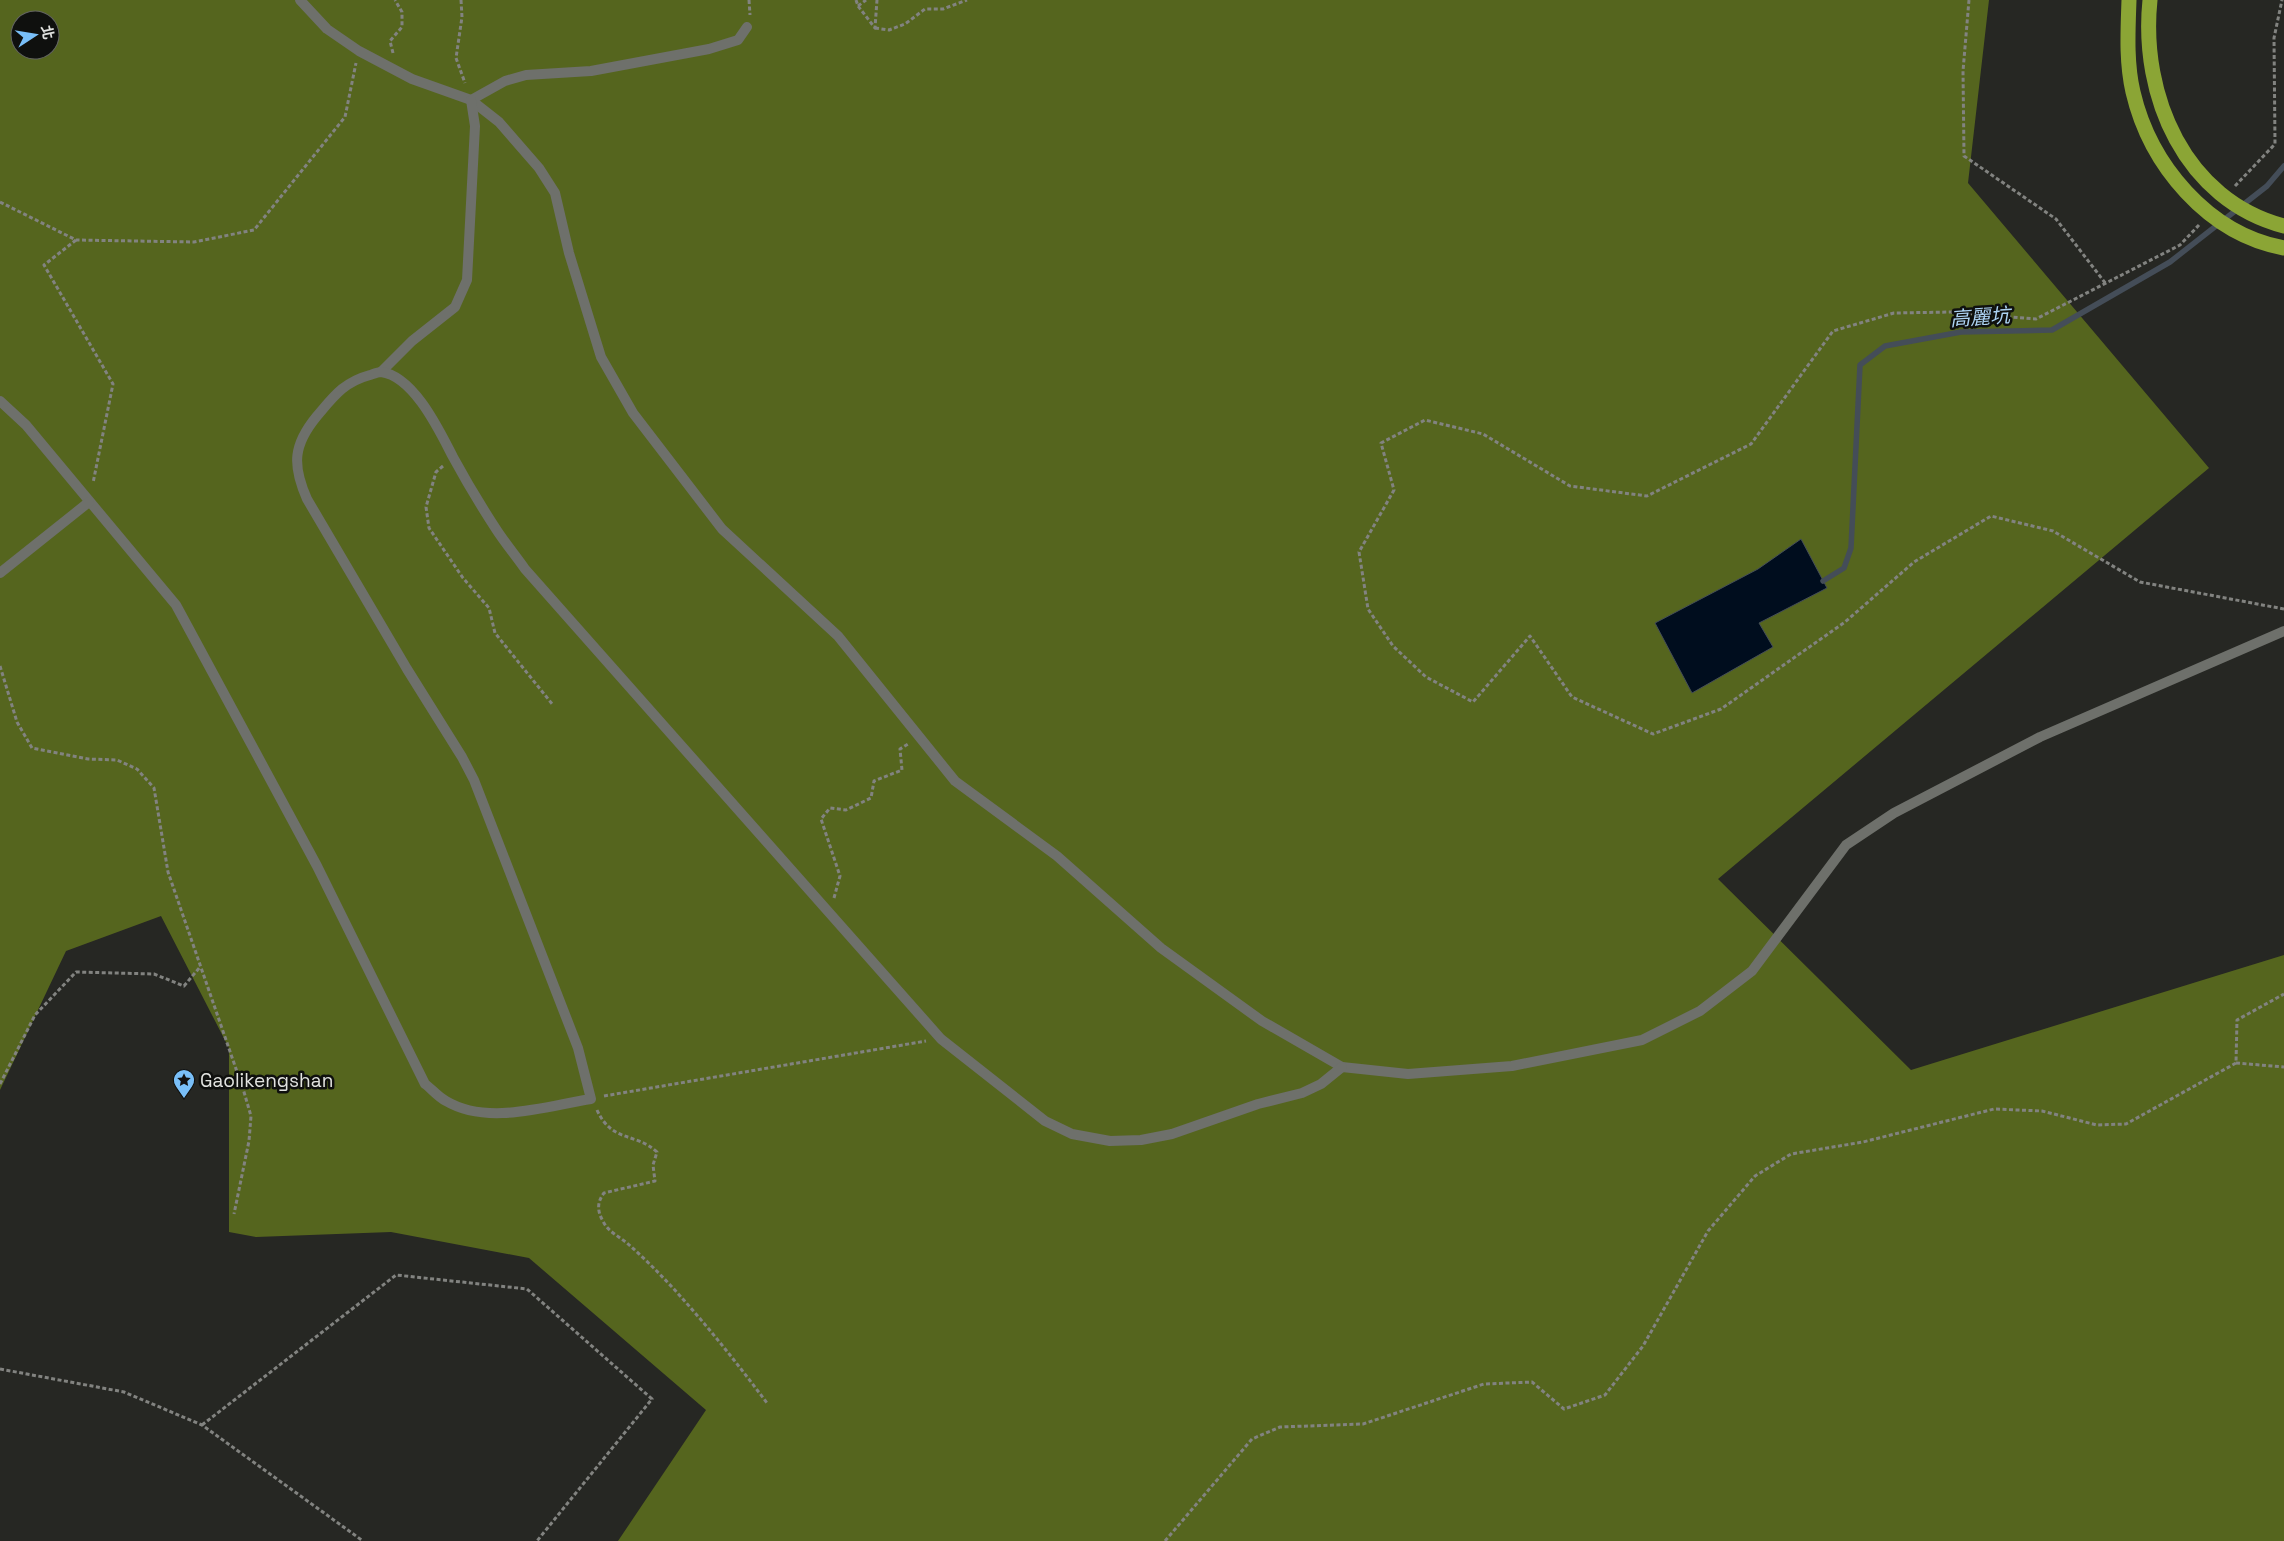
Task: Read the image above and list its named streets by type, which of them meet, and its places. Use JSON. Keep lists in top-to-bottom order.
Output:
{
  "water": ["高麗坑"],
  "places": {
    "place": ["Gaolikengshan"]
  },
  "north": "right"
}
